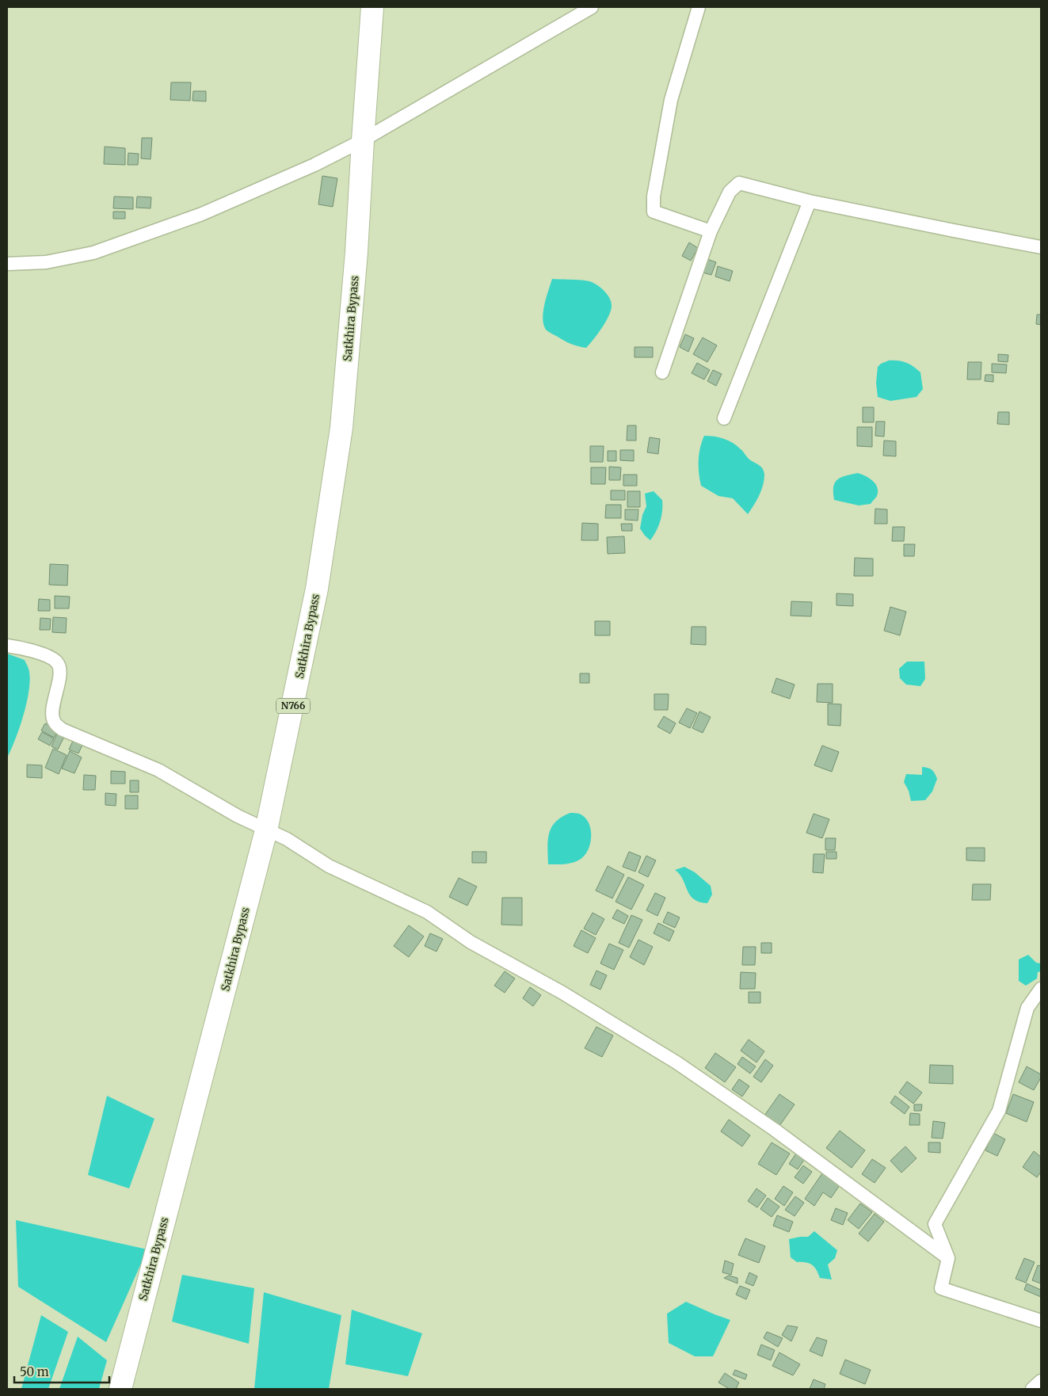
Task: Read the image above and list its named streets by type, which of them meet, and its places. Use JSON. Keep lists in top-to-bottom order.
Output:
{
  "streets": {
    "highway": ["Satkhira Bypass", "N766"]
  },
  "scale_bar": "50 m"
}
